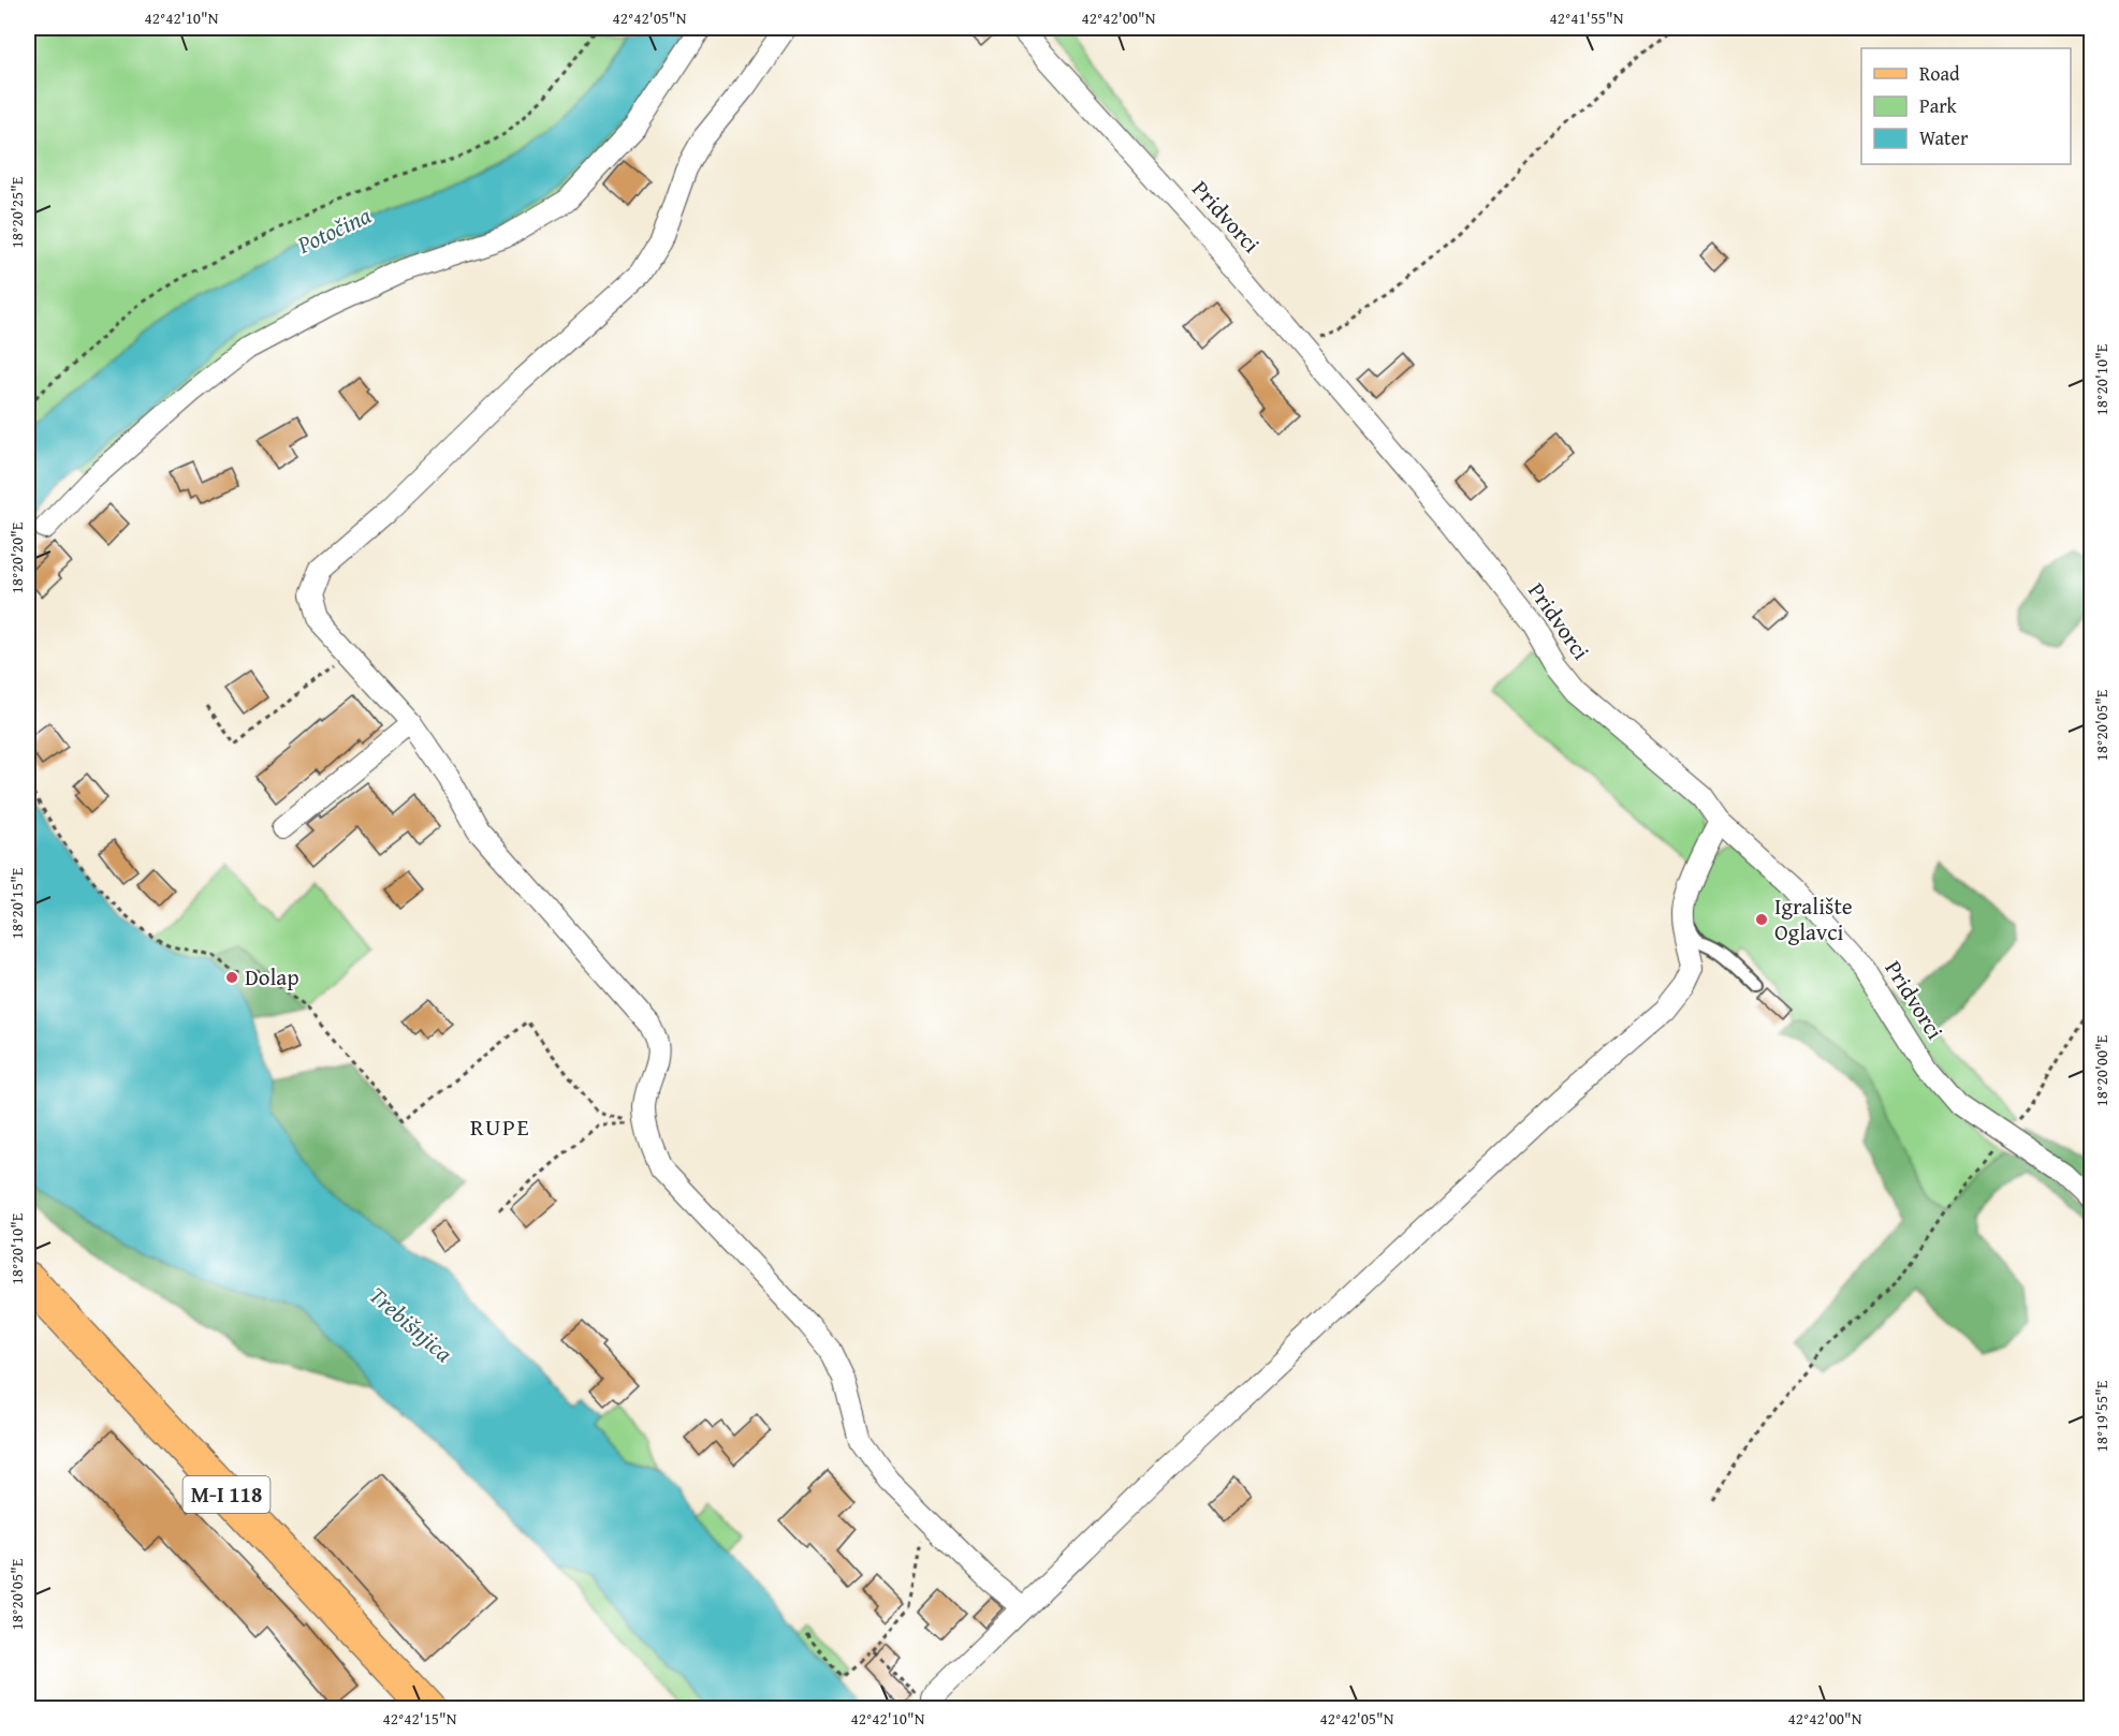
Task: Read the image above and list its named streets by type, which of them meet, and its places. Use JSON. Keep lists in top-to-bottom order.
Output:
{
  "streets": {
    "main road": ["M-I 118"],
    "street": ["Pridvorci"]
  },
  "districts": ["RUPE"],
  "water": ["Potočina", "Trebišnjica"],
  "places": ["Igralište Oglavci", "Dolap"],
  "legend": ["Road", "Park", "Water"],
  "coordinates": [
    "42°42'10\"N",
    "42°42'05\"N",
    "42°42'00\"N",
    "42°41'55\"N",
    "18°20'25\"E",
    "18°20'10\"E",
    "18°20'20\"E",
    "18°20'05\"E",
    "18°20'15\"E",
    "18°20'00\"E",
    "18°19'55\"E",
    "42°42'15\"N"
  ]
}
